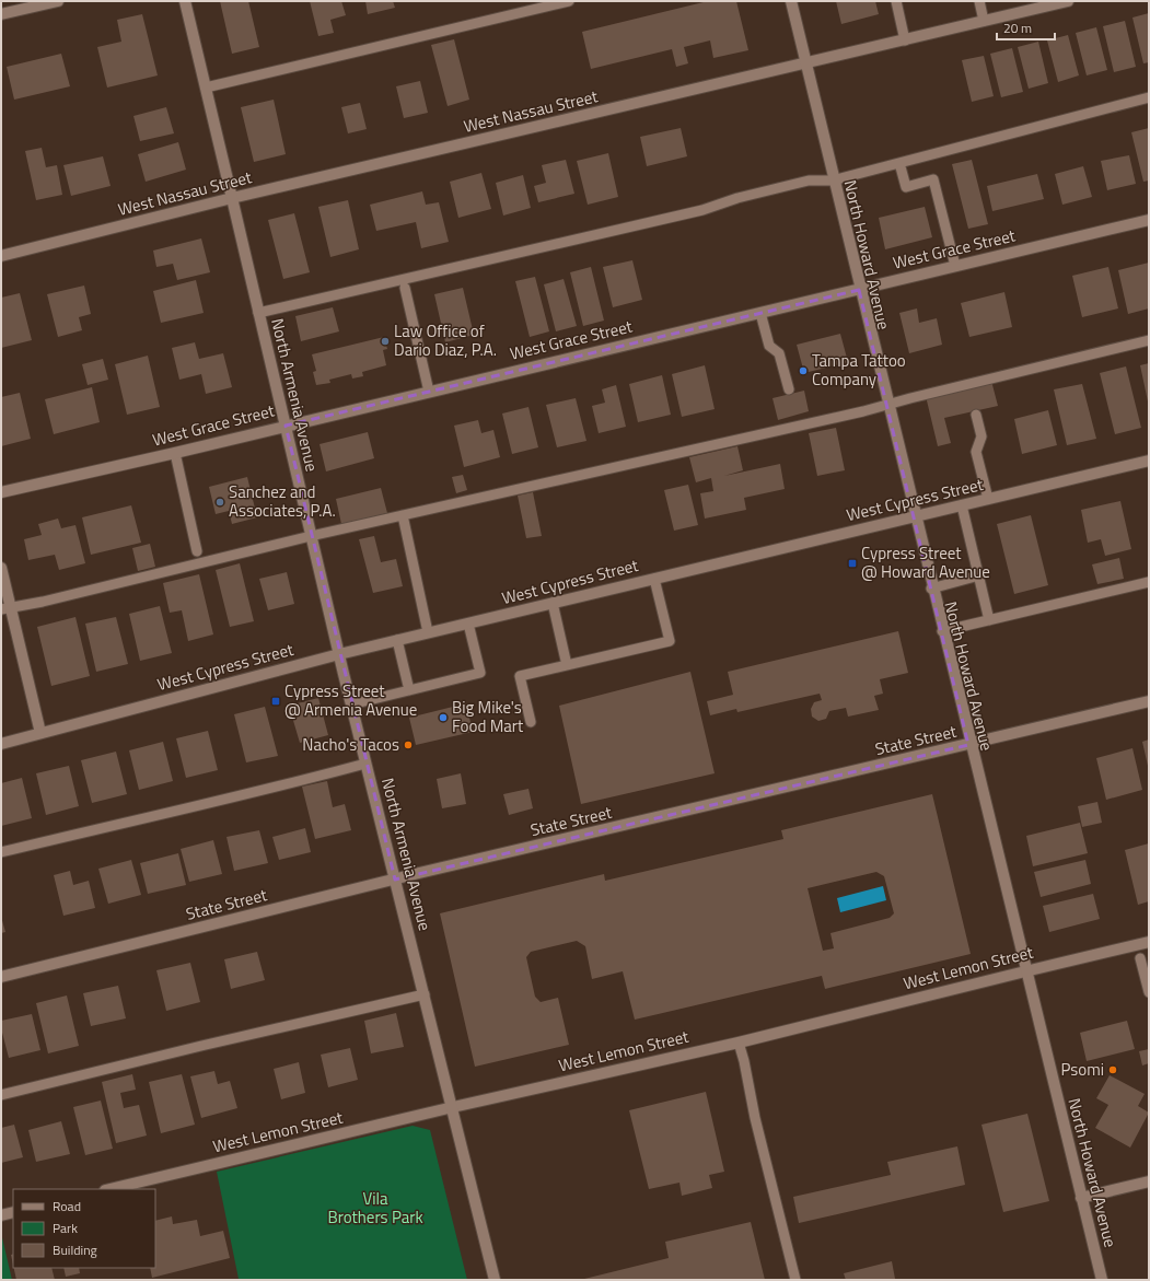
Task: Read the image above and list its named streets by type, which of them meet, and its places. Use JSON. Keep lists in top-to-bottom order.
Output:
{
  "streets": {
    "street": [
      "West Nassau Street",
      "West Grace Street",
      "North Howard Avenue",
      "North Armenia Avenue",
      "West Cypress Street",
      "State Street",
      "West Lemon Street"
    ]
  },
  "crossings": [
    ["West Nassau Street", "North Howard Avenue"],
    ["West Nassau Street", "North Armenia Avenue"],
    ["West Grace Street", "North Howard Avenue"],
    ["West Grace Street", "North Armenia Avenue"],
    ["North Howard Avenue", "West Cypress Street"],
    ["North Howard Avenue", "State Street"],
    ["North Howard Avenue", "West Lemon Street"],
    ["North Armenia Avenue", "West Cypress Street"],
    ["North Armenia Avenue", "State Street"],
    ["North Armenia Avenue", "West Lemon Street"]
  ],
  "parks": ["Vila Brothers Park"],
  "places": {
    "other": [
      "Law Office of Dario Diaz, P.A.",
      "Tampa Tattoo Company",
      "Sanchez and Associates, P.A.",
      "Big Mike's Food Mart",
      "Nacho's Tacos",
      "Psomi"
    ],
    "transit": ["Cypress Street @ Howard Avenue", "Cypress Street @ Armenia Avenue"]
  },
  "legend": ["Road", "Park", "Building"],
  "scale_bar": "20 m"
}
